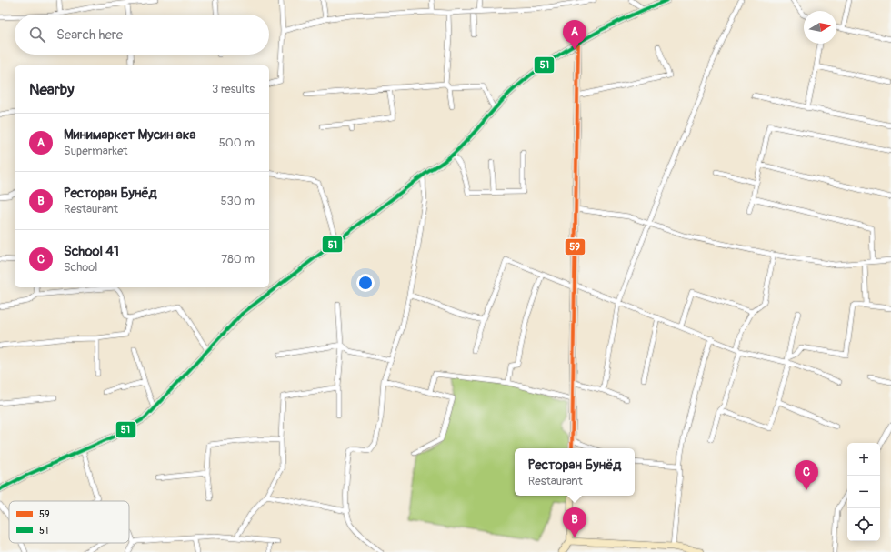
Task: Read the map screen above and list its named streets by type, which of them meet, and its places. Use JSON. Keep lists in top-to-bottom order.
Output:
{
  "lines": ["transit line 51", "transit line 59"],
  "legend": ["59", "51"],
  "north": "right",
  "page": {
    "search": "Search here",
    "pins": ["A", "C", "B"],
    "heading": ["Nearby", "3 results"],
    "list": [
      {
        "mark": "A",
        "name": "Минимаркет Мусин ака",
        "note": "Supermarket",
        "value": "500 m"
      },
      {
        "mark": "B",
        "name": "Ресторан Бунёд",
        "note": "Restaurant",
        "value": "530 m"
      },
      {
        "mark": "C",
        "name": "School 41",
        "note": "School",
        "value": "780 m"
      }
    ],
    "map_buttons": ["+", "−"],
    "popup": ["Ресторан Бунёд", "Restaurant"]
  }
}
